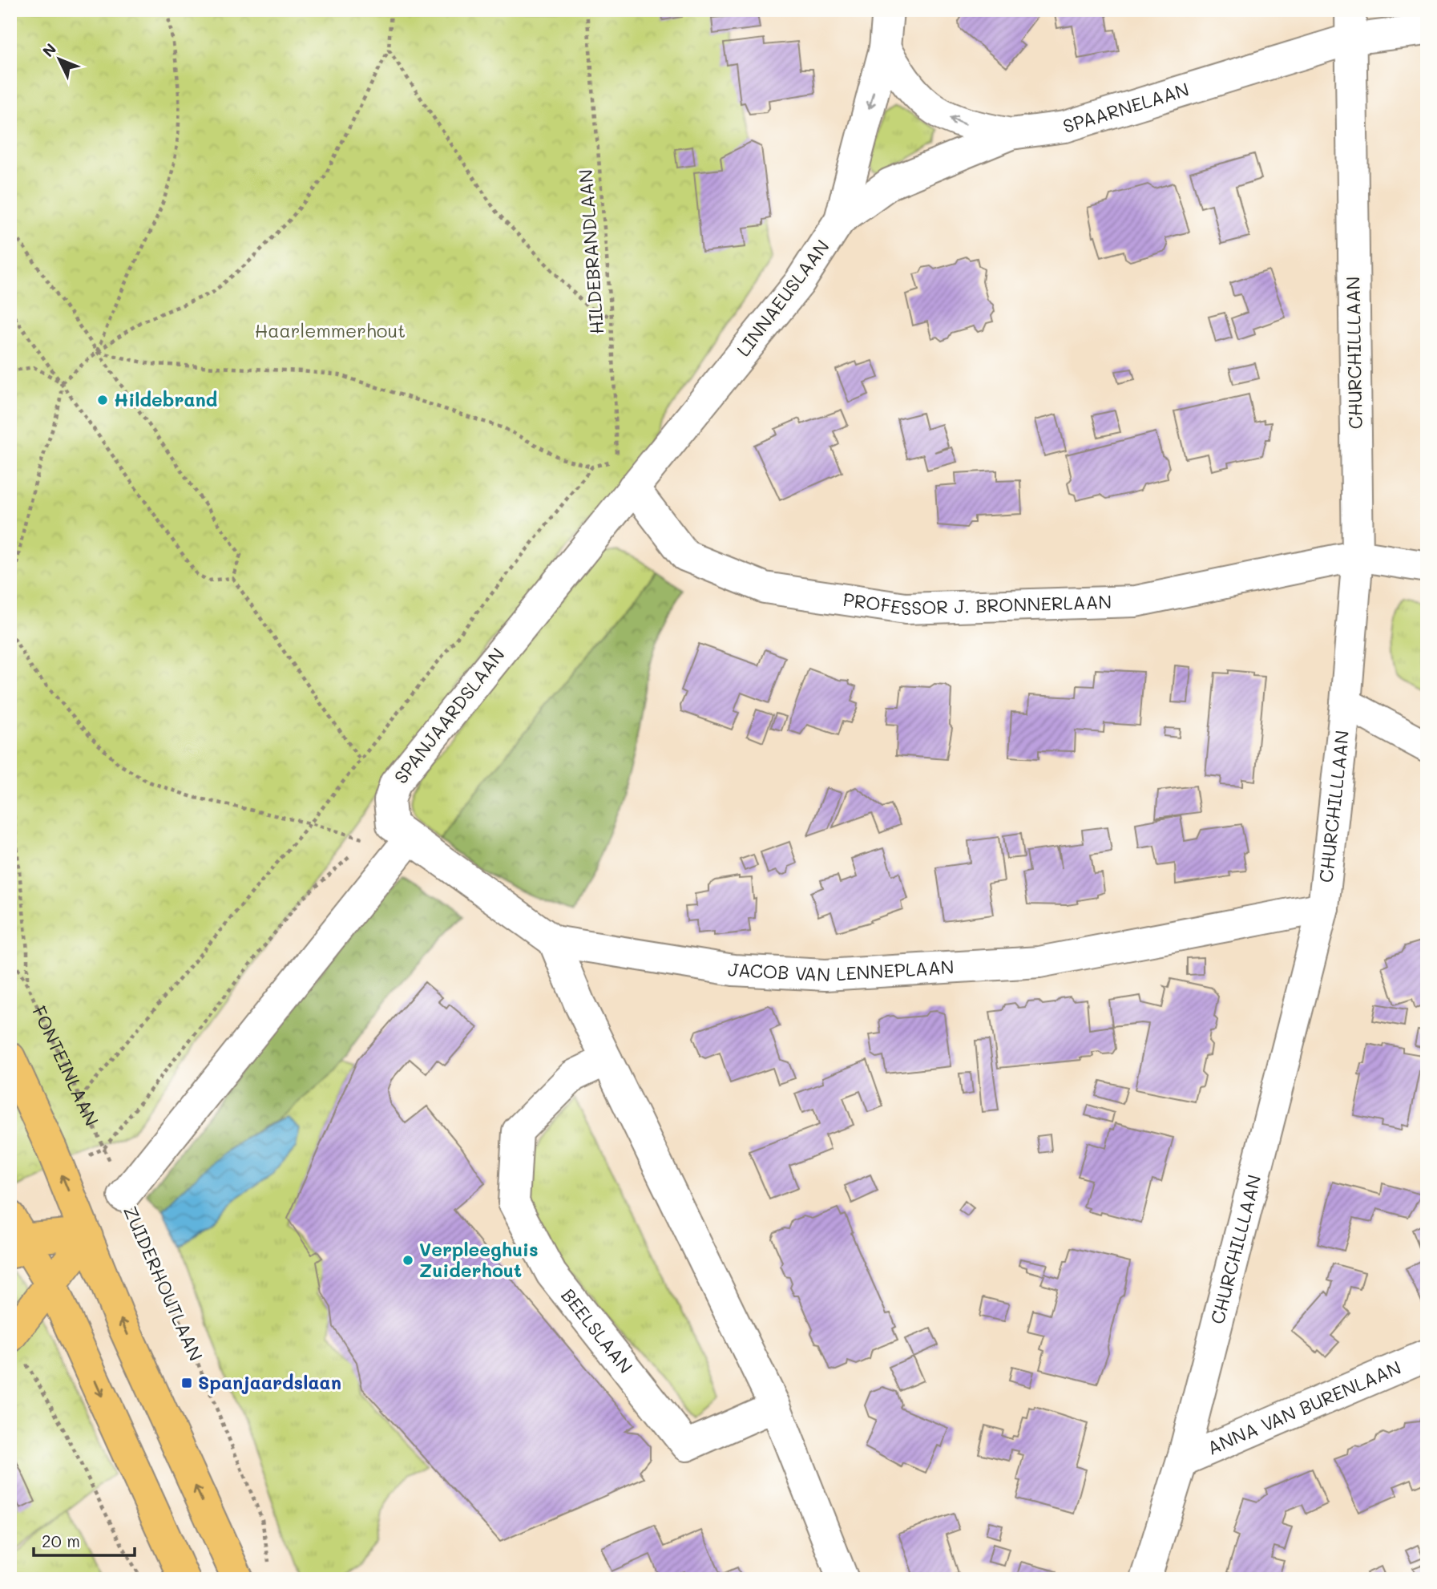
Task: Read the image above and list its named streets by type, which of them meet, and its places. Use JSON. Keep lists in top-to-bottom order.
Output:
{
  "streets": {
    "street": [
      "SPAARNELAAN",
      "LINNAEUSLAAN",
      "CHURCHILLLAAN",
      "PROFESSOR J. BRONNERLAAN",
      "SPANJAARDSLAAN",
      "JACOB VAN LENNEPLAAN",
      "BEELSLAAN",
      "ANNA VAN BURENLAAN"
    ],
    "path": ["HILDEBRANDLAAN", "FONTEINLAAN", "ZUIDERHOUTLAAN"]
  },
  "crossings": [
    ["SPAARNELAAN", "LINNAEUSLAAN"],
    ["SPAARNELAAN", "CHURCHILLLAAN"],
    ["LINNAEUSLAAN", "PROFESSOR J. BRONNERLAAN"],
    ["LINNAEUSLAAN", "SPANJAARDSLAAN"],
    ["CHURCHILLLAAN", "PROFESSOR J. BRONNERLAAN"],
    ["CHURCHILLLAAN", "JACOB VAN LENNEPLAAN"],
    ["CHURCHILLLAAN", "ANNA VAN BURENLAAN"],
    ["PROFESSOR J. BRONNERLAAN", "SPANJAARDSLAAN"],
    ["SPANJAARDSLAAN", "JACOB VAN LENNEPLAAN"],
    ["FONTEINLAAN", "ZUIDERHOUTLAAN"]
  ],
  "parks": ["Haarlemmerhout"],
  "places": {
    "other": ["Hildebrand", "Verpleeghuis Zuiderhout"],
    "transit": ["Spanjaardslaan"]
  },
  "scale_bar": "20 m",
  "north": "top left"
}
